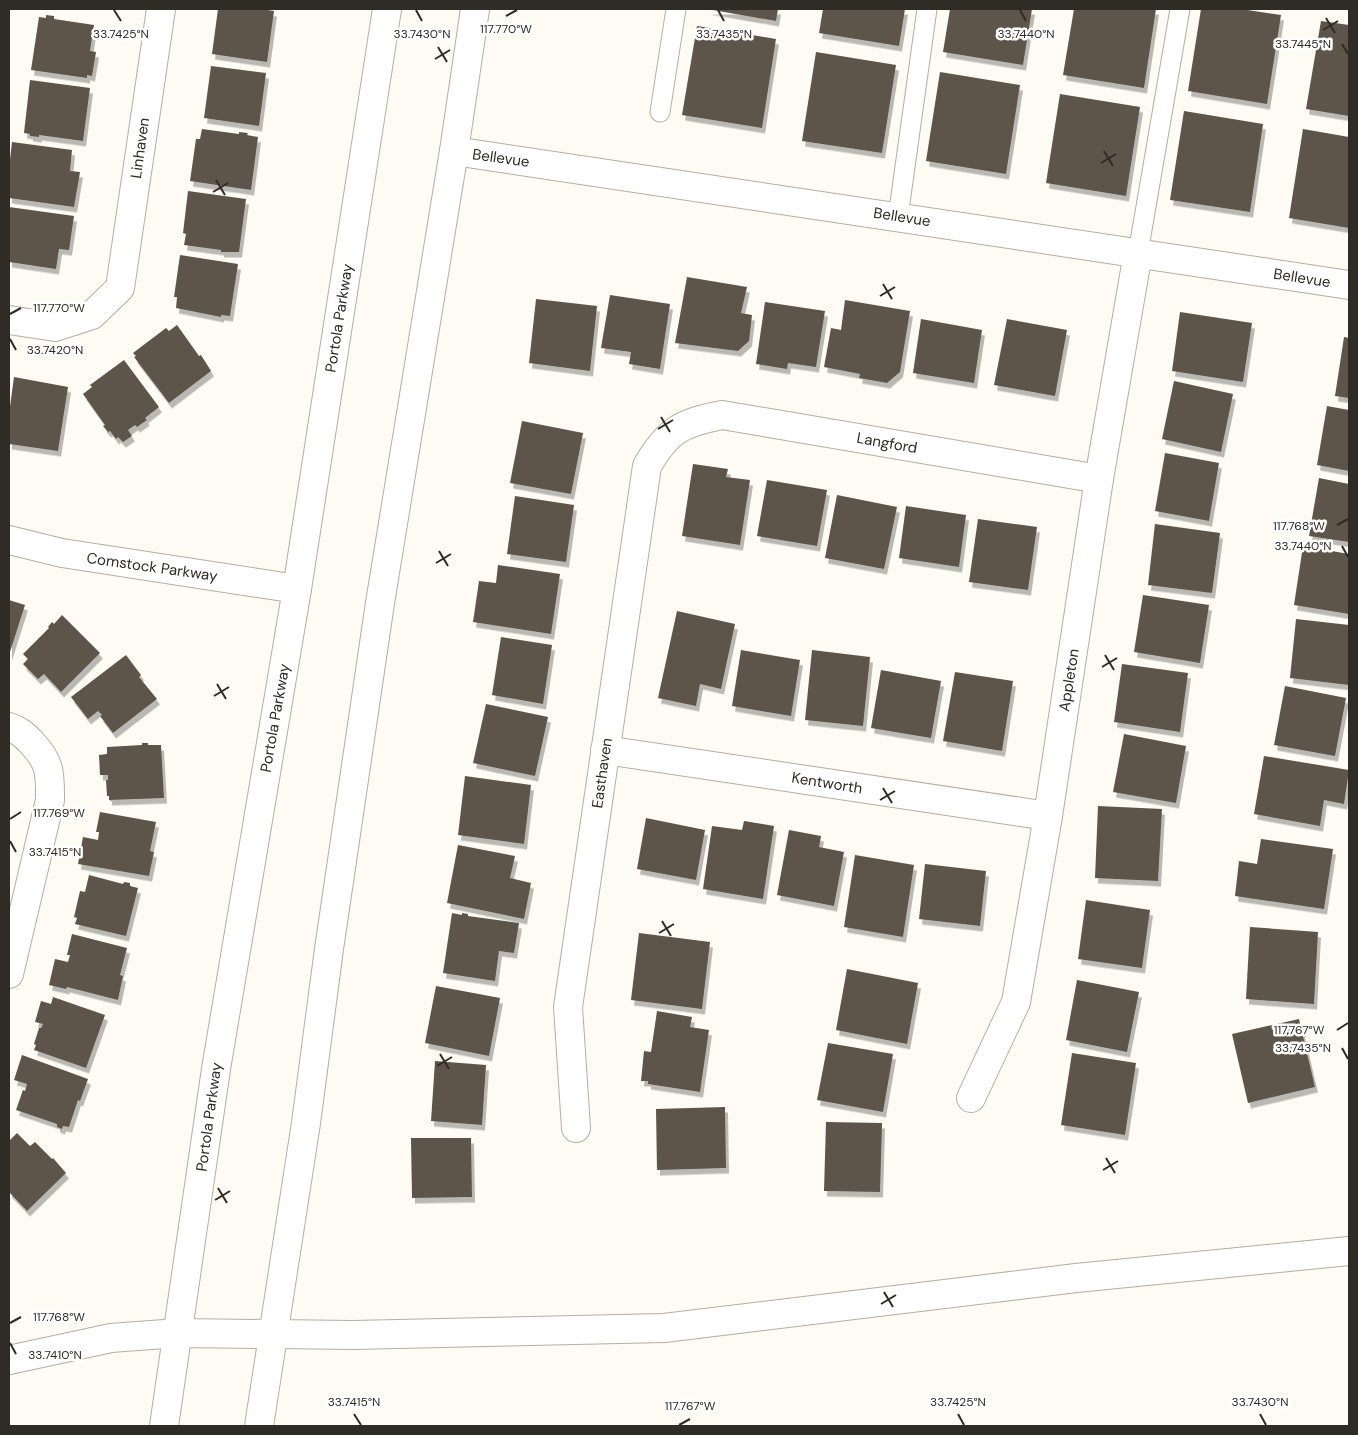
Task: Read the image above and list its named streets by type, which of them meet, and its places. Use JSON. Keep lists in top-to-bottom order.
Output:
{
  "streets": {
    "main road": [
      "Linhaven",
      "Bellevue",
      "Portola Parkway",
      "Langford",
      "Comstock Parkway",
      "Appleton",
      "Easthaven",
      "Kentworth"
    ]
  },
  "crossings": [
    ["Bellevue", "Appleton"],
    ["Portola Parkway", "Comstock Parkway"],
    ["Langford", "Appleton"],
    ["Langford", "Easthaven"],
    ["Appleton", "Kentworth"],
    ["Easthaven", "Kentworth"]
  ],
  "coordinates": [
    "117.770°W",
    "33.7425°N",
    "33.7430°N",
    "33.7435°N",
    "33.7440°N",
    "33.7445°N",
    "33.7420°N",
    "117.768°W",
    "117.769°W",
    "33.7415°N",
    "117.767°W",
    "33.7410°N"
  ]
}
